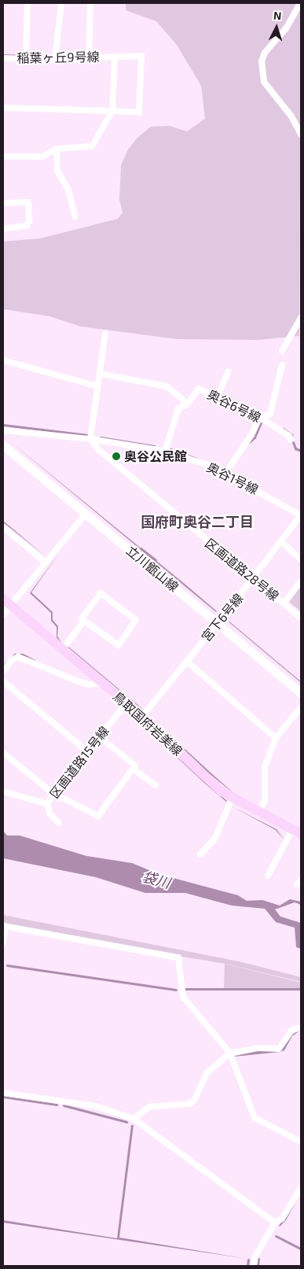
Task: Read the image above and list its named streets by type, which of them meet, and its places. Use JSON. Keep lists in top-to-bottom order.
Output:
{
  "streets": {
    "main road": ["鳥取国府岩美線"],
    "street": [
      "稲葉ヶ丘9号線",
      "奥谷6号線",
      "奥谷1号線",
      "立川甑山線",
      "区画道路28号線",
      "宮下6号線",
      "区画道路15号線"
    ]
  },
  "crossings": [
    ["奥谷6号線", "奥谷1号線"],
    ["奥谷1号線", "区画道路28号線"],
    ["奥谷1号線", "宮下6号線"],
    ["立川甑山線", "宮下6号線"],
    ["区画道路28号線", "宮下6号線"],
    ["宮下6号線", "鳥取国府岩美線"],
    ["鳥取国府岩美線", "区画道路15号線"]
  ],
  "districts": ["国府町奥谷二丁目"],
  "water": ["袋川"],
  "places": ["奥谷公民館"],
  "north": "top"
}
